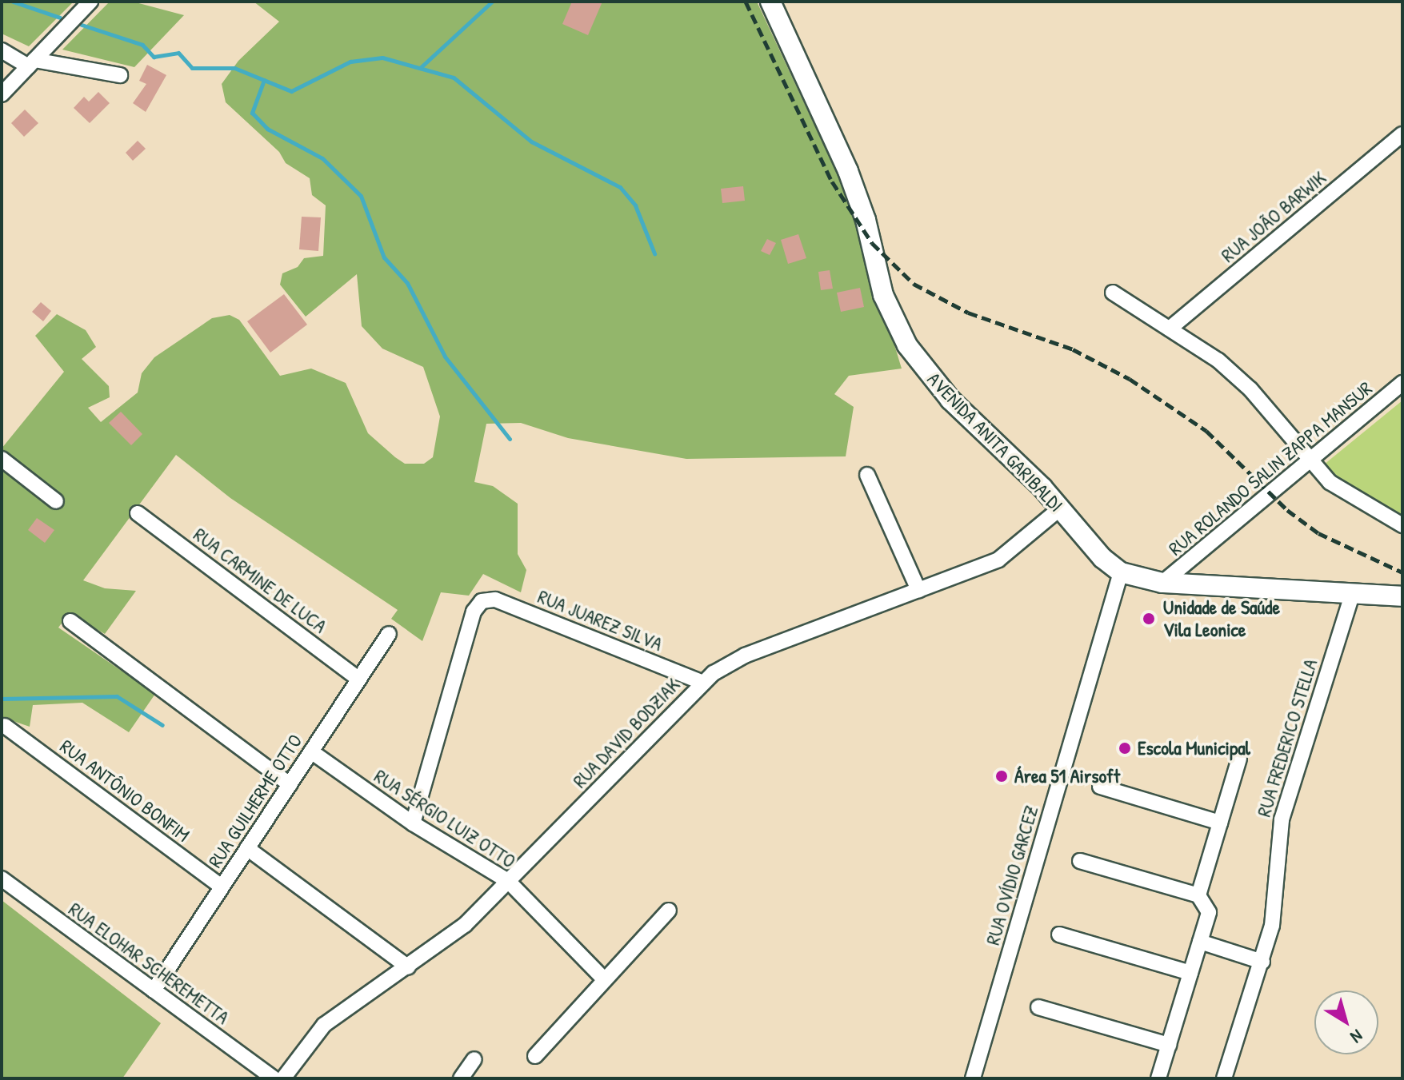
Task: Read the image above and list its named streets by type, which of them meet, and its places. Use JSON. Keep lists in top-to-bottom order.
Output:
{
  "streets": {
    "main road": ["AVENIDA ANITA GARIBALDI"],
    "street": [
      "RUA JOÃO BARWIK",
      "RUA ROLANDO SALIN ZAPPA MANSUR",
      "RUA CARMINE DE LUCA",
      "RUA JUAREZ SILVA",
      "RUA DAVID BODZIAK",
      "RUA FREDERICO STELLA",
      "RUA ANTÔNIO BONFIM",
      "RUA GUILHERME OTTO",
      "RUA SÉRGIO LUIZ OTTO",
      "RUA OVÍDIO GARCEZ",
      "RUA ELOHAR SCHEREMETTA"
    ]
  },
  "crossings": [
    ["AVENIDA ANITA GARIBALDI", "RUA DAVID BODZIAK"],
    ["AVENIDA ANITA GARIBALDI", "RUA OVÍDIO GARCEZ"],
    ["RUA CARMINE DE LUCA", "RUA GUILHERME OTTO"],
    ["RUA JUAREZ SILVA", "RUA DAVID BODZIAK"],
    ["RUA JUAREZ SILVA", "RUA SÉRGIO LUIZ OTTO"],
    ["RUA DAVID BODZIAK", "RUA SÉRGIO LUIZ OTTO"],
    ["RUA ANTÔNIO BONFIM", "RUA GUILHERME OTTO"],
    ["RUA GUILHERME OTTO", "RUA SÉRGIO LUIZ OTTO"],
    ["RUA GUILHERME OTTO", "RUA ELOHAR SCHEREMETTA"]
  ],
  "places": ["Unidade de Saúde Vila Leonice", "Escola Municipal", "Área 51 Airsoft"],
  "north": "bottom right"
}
